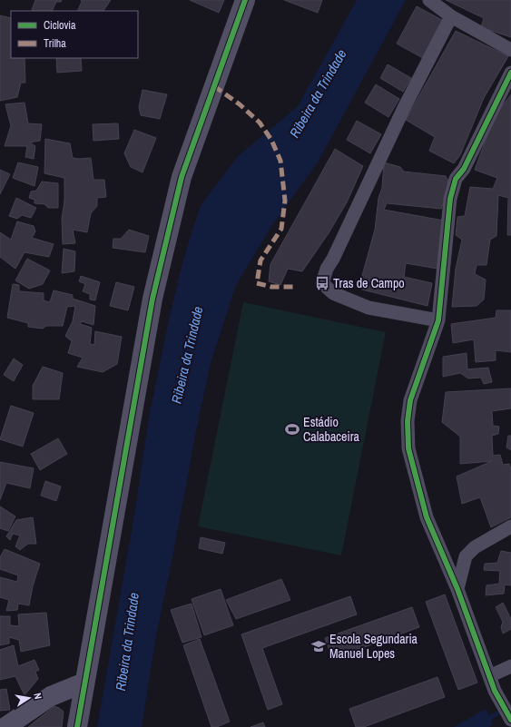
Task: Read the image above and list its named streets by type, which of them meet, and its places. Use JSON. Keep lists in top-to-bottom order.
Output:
{
  "water": ["Ribeira da Trindade"],
  "places": {
    "bus stop": ["Tras de Campo"],
    "sports": ["Estádio Calabaceira"],
    "school or university": ["Escola Segundaria Manuel Lopes"]
  },
  "legend": ["Ciclovia", "Trilha"],
  "north": "right"
}
